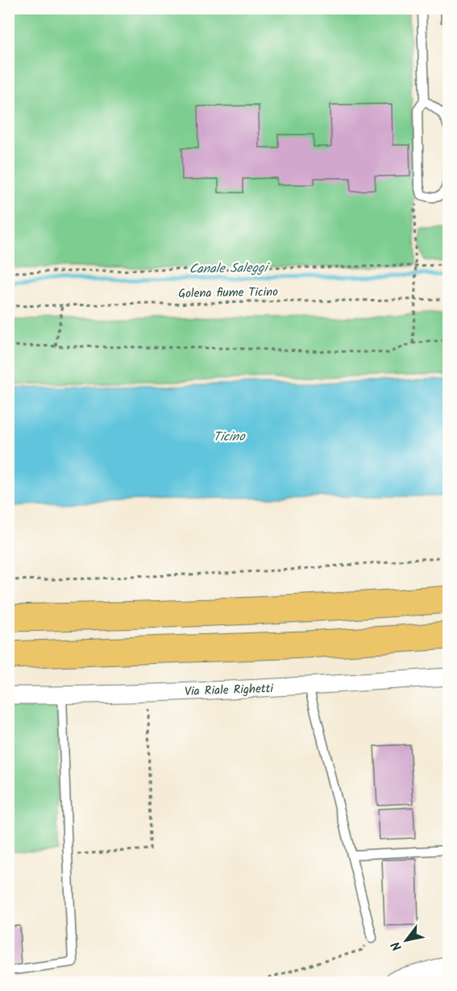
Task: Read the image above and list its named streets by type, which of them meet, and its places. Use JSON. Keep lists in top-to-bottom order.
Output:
{
  "streets": {
    "street": ["Via Riale Righetti"],
    "path": ["Golena fiume Ticino"]
  },
  "water": ["Canale Saleggi", "Ticino"],
  "north": "bottom left"
}
